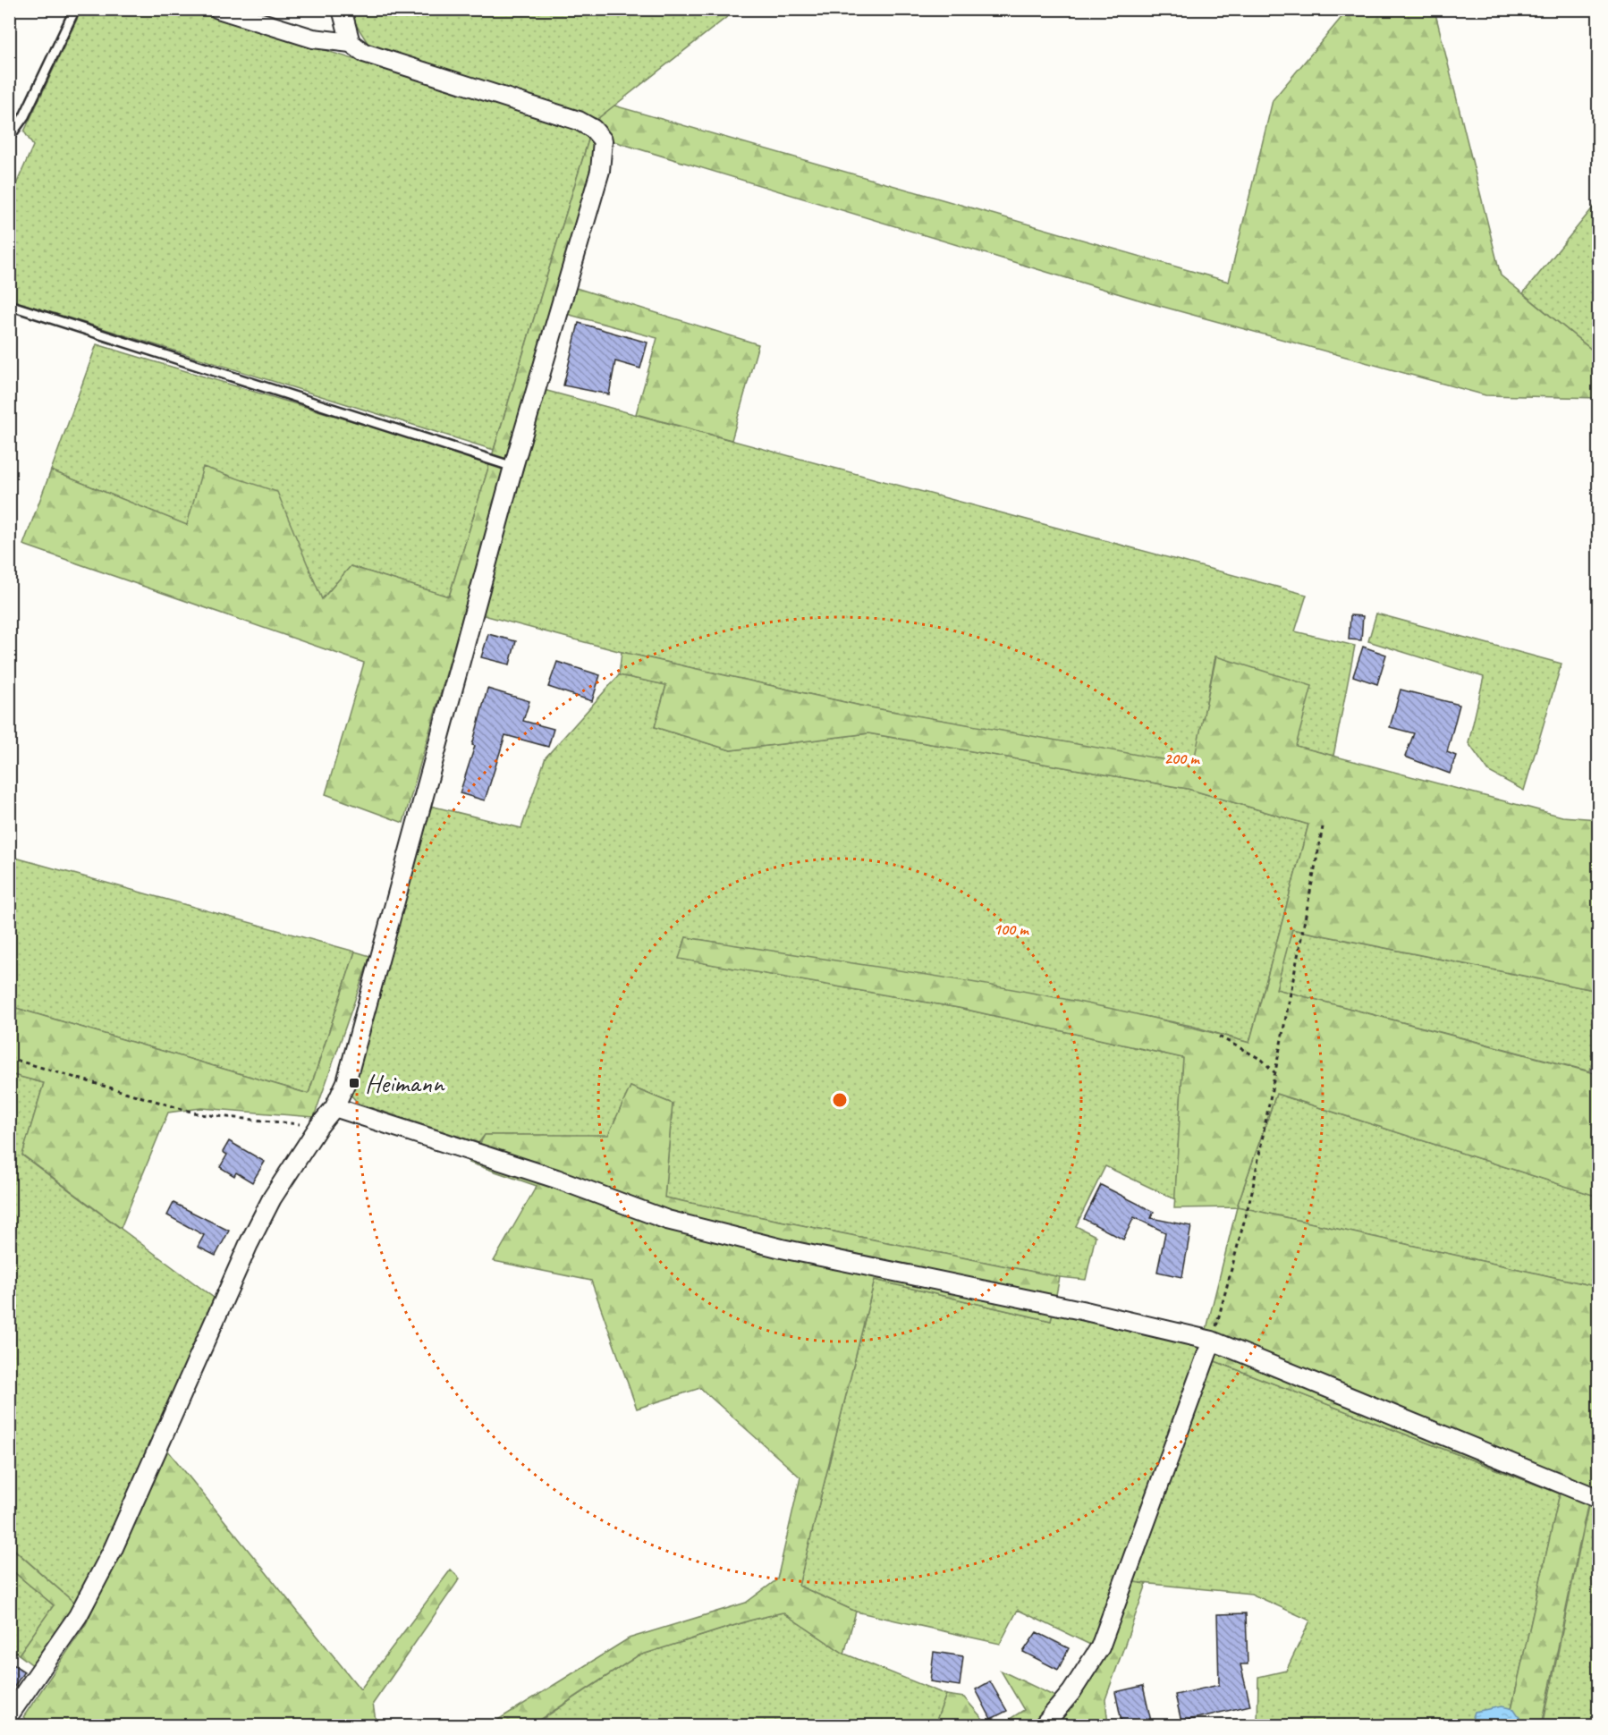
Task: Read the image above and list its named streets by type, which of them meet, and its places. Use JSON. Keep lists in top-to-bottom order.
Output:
{
  "places": {
    "transit": ["Heimann"]
  },
  "rings": ["200 m", "100 m"]
}
